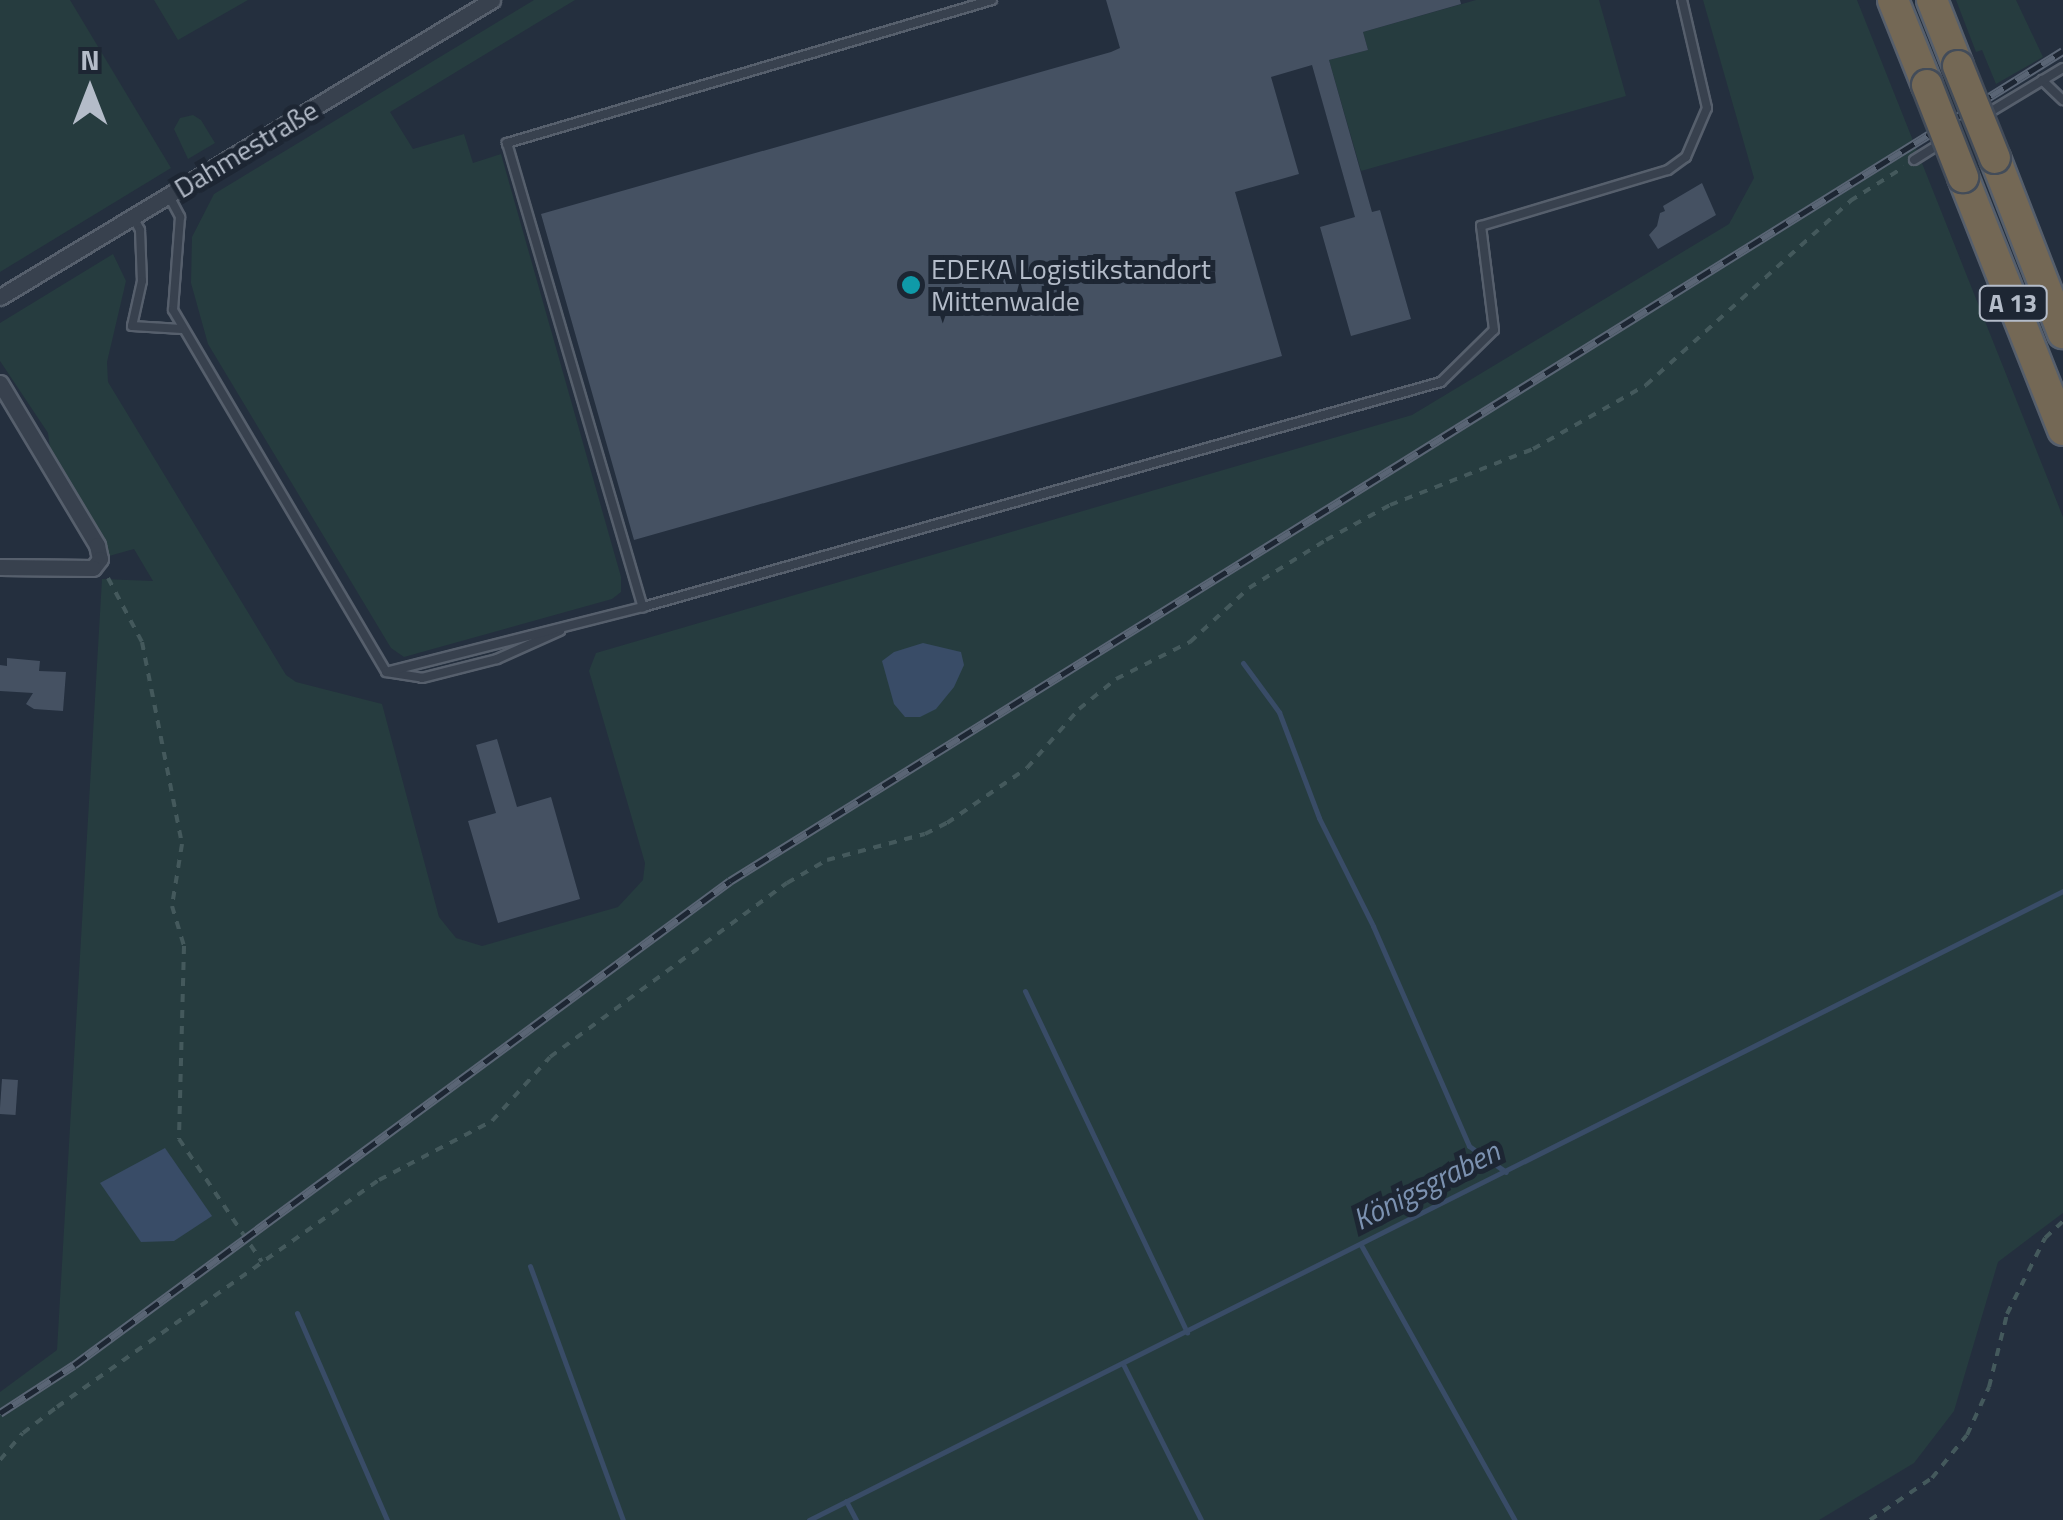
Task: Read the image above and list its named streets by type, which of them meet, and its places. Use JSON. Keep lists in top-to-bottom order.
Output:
{
  "streets": {
    "highway": ["A 13"],
    "street": ["Dahmestraße"]
  },
  "water": ["Königsgraben"],
  "places": ["EDEKA Logistikstandort Mittenwalde"],
  "north": "top"
}
